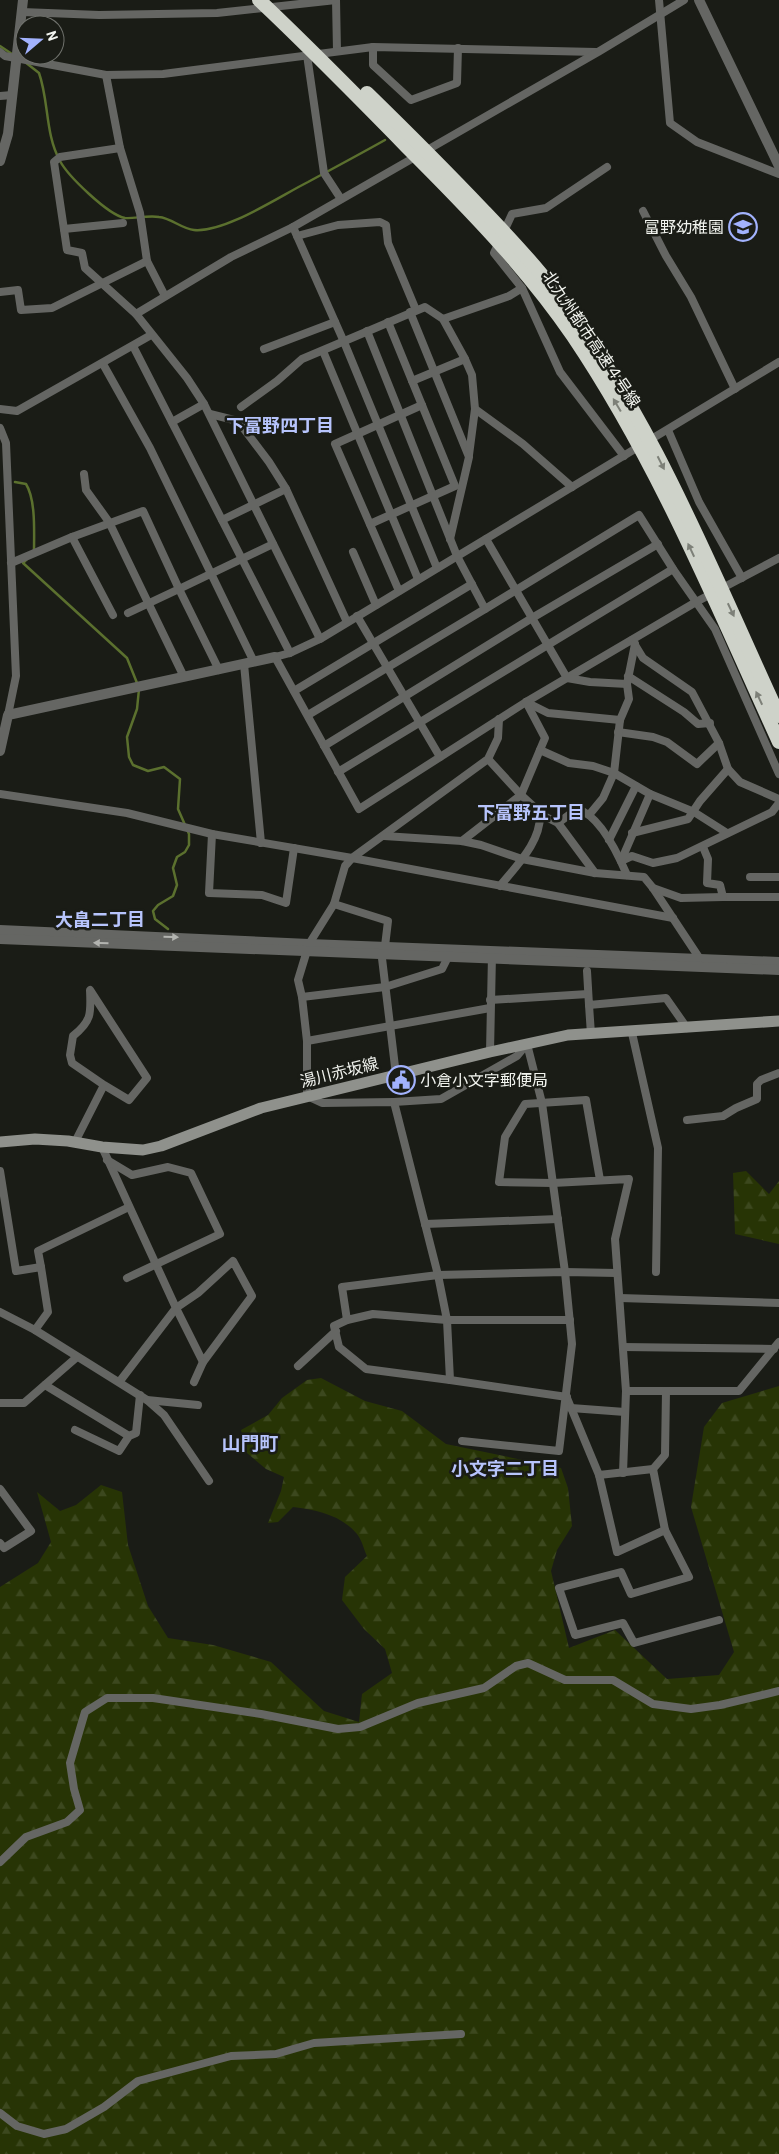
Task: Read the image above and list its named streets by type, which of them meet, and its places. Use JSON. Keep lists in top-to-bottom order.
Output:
{
  "streets": {
    "highway": ["北九州都市高速４号線"],
    "main road": ["湯川赤坂線"]
  },
  "districts": [
    "下富野四丁目",
    "下富野五丁目",
    "大畠二丁目",
    "山門町",
    "小文字二丁目"
  ],
  "places": {
    "school or university": ["富野幼稚園"],
    "public building": ["小倉小文字郵便局"]
  },
  "north": "right"
}
